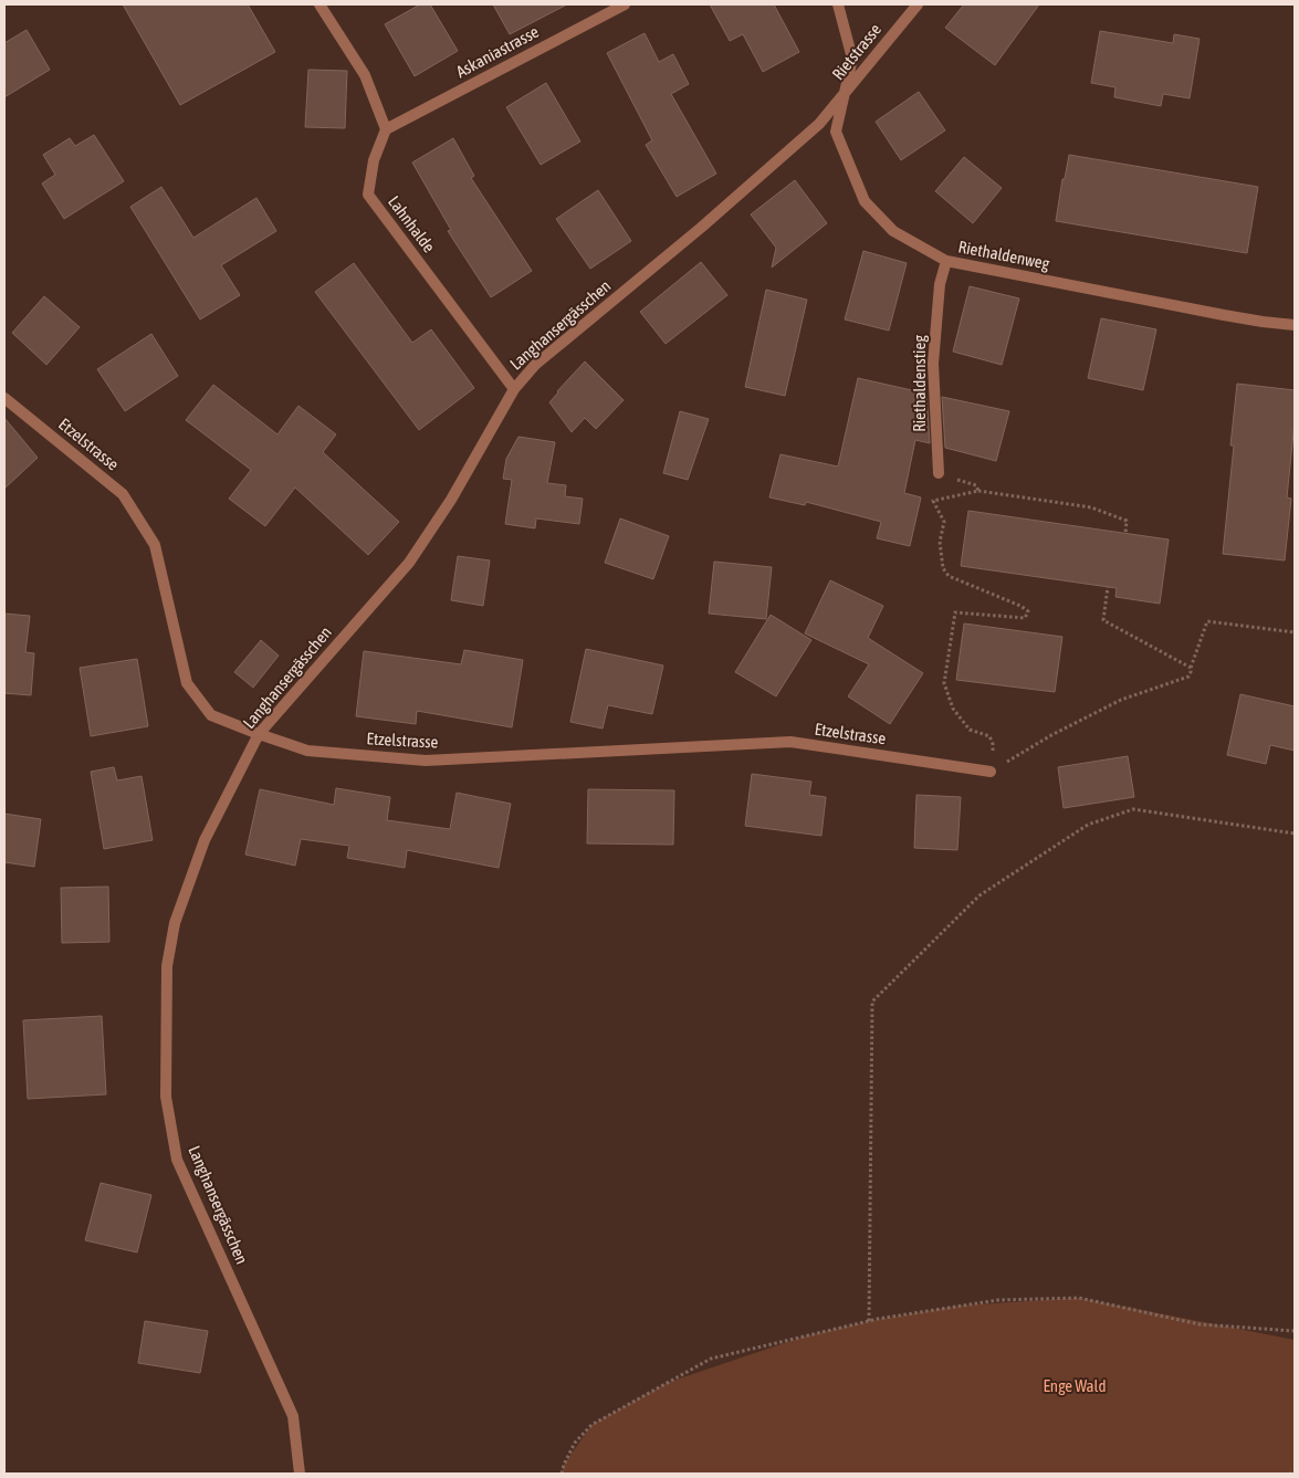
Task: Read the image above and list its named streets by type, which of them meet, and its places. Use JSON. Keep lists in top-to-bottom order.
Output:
{
  "streets": {
    "street": [
      "Askaniastrasse",
      "Rietstrasse",
      "Lahnhalde",
      "Riethaldenweg",
      "Langhansergässchen",
      "Riethaldenstieg",
      "Etzelstrasse"
    ]
  },
  "crossings": [
    ["Askaniastrasse", "Lahnhalde"],
    ["Rietstrasse", "Riethaldenweg"],
    ["Rietstrasse", "Langhansergässchen"],
    ["Lahnhalde", "Langhansergässchen"],
    ["Riethaldenweg", "Langhansergässchen"],
    ["Riethaldenweg", "Riethaldenstieg"],
    ["Langhansergässchen", "Etzelstrasse"]
  ],
  "parks": ["Enge Wald"]
}
